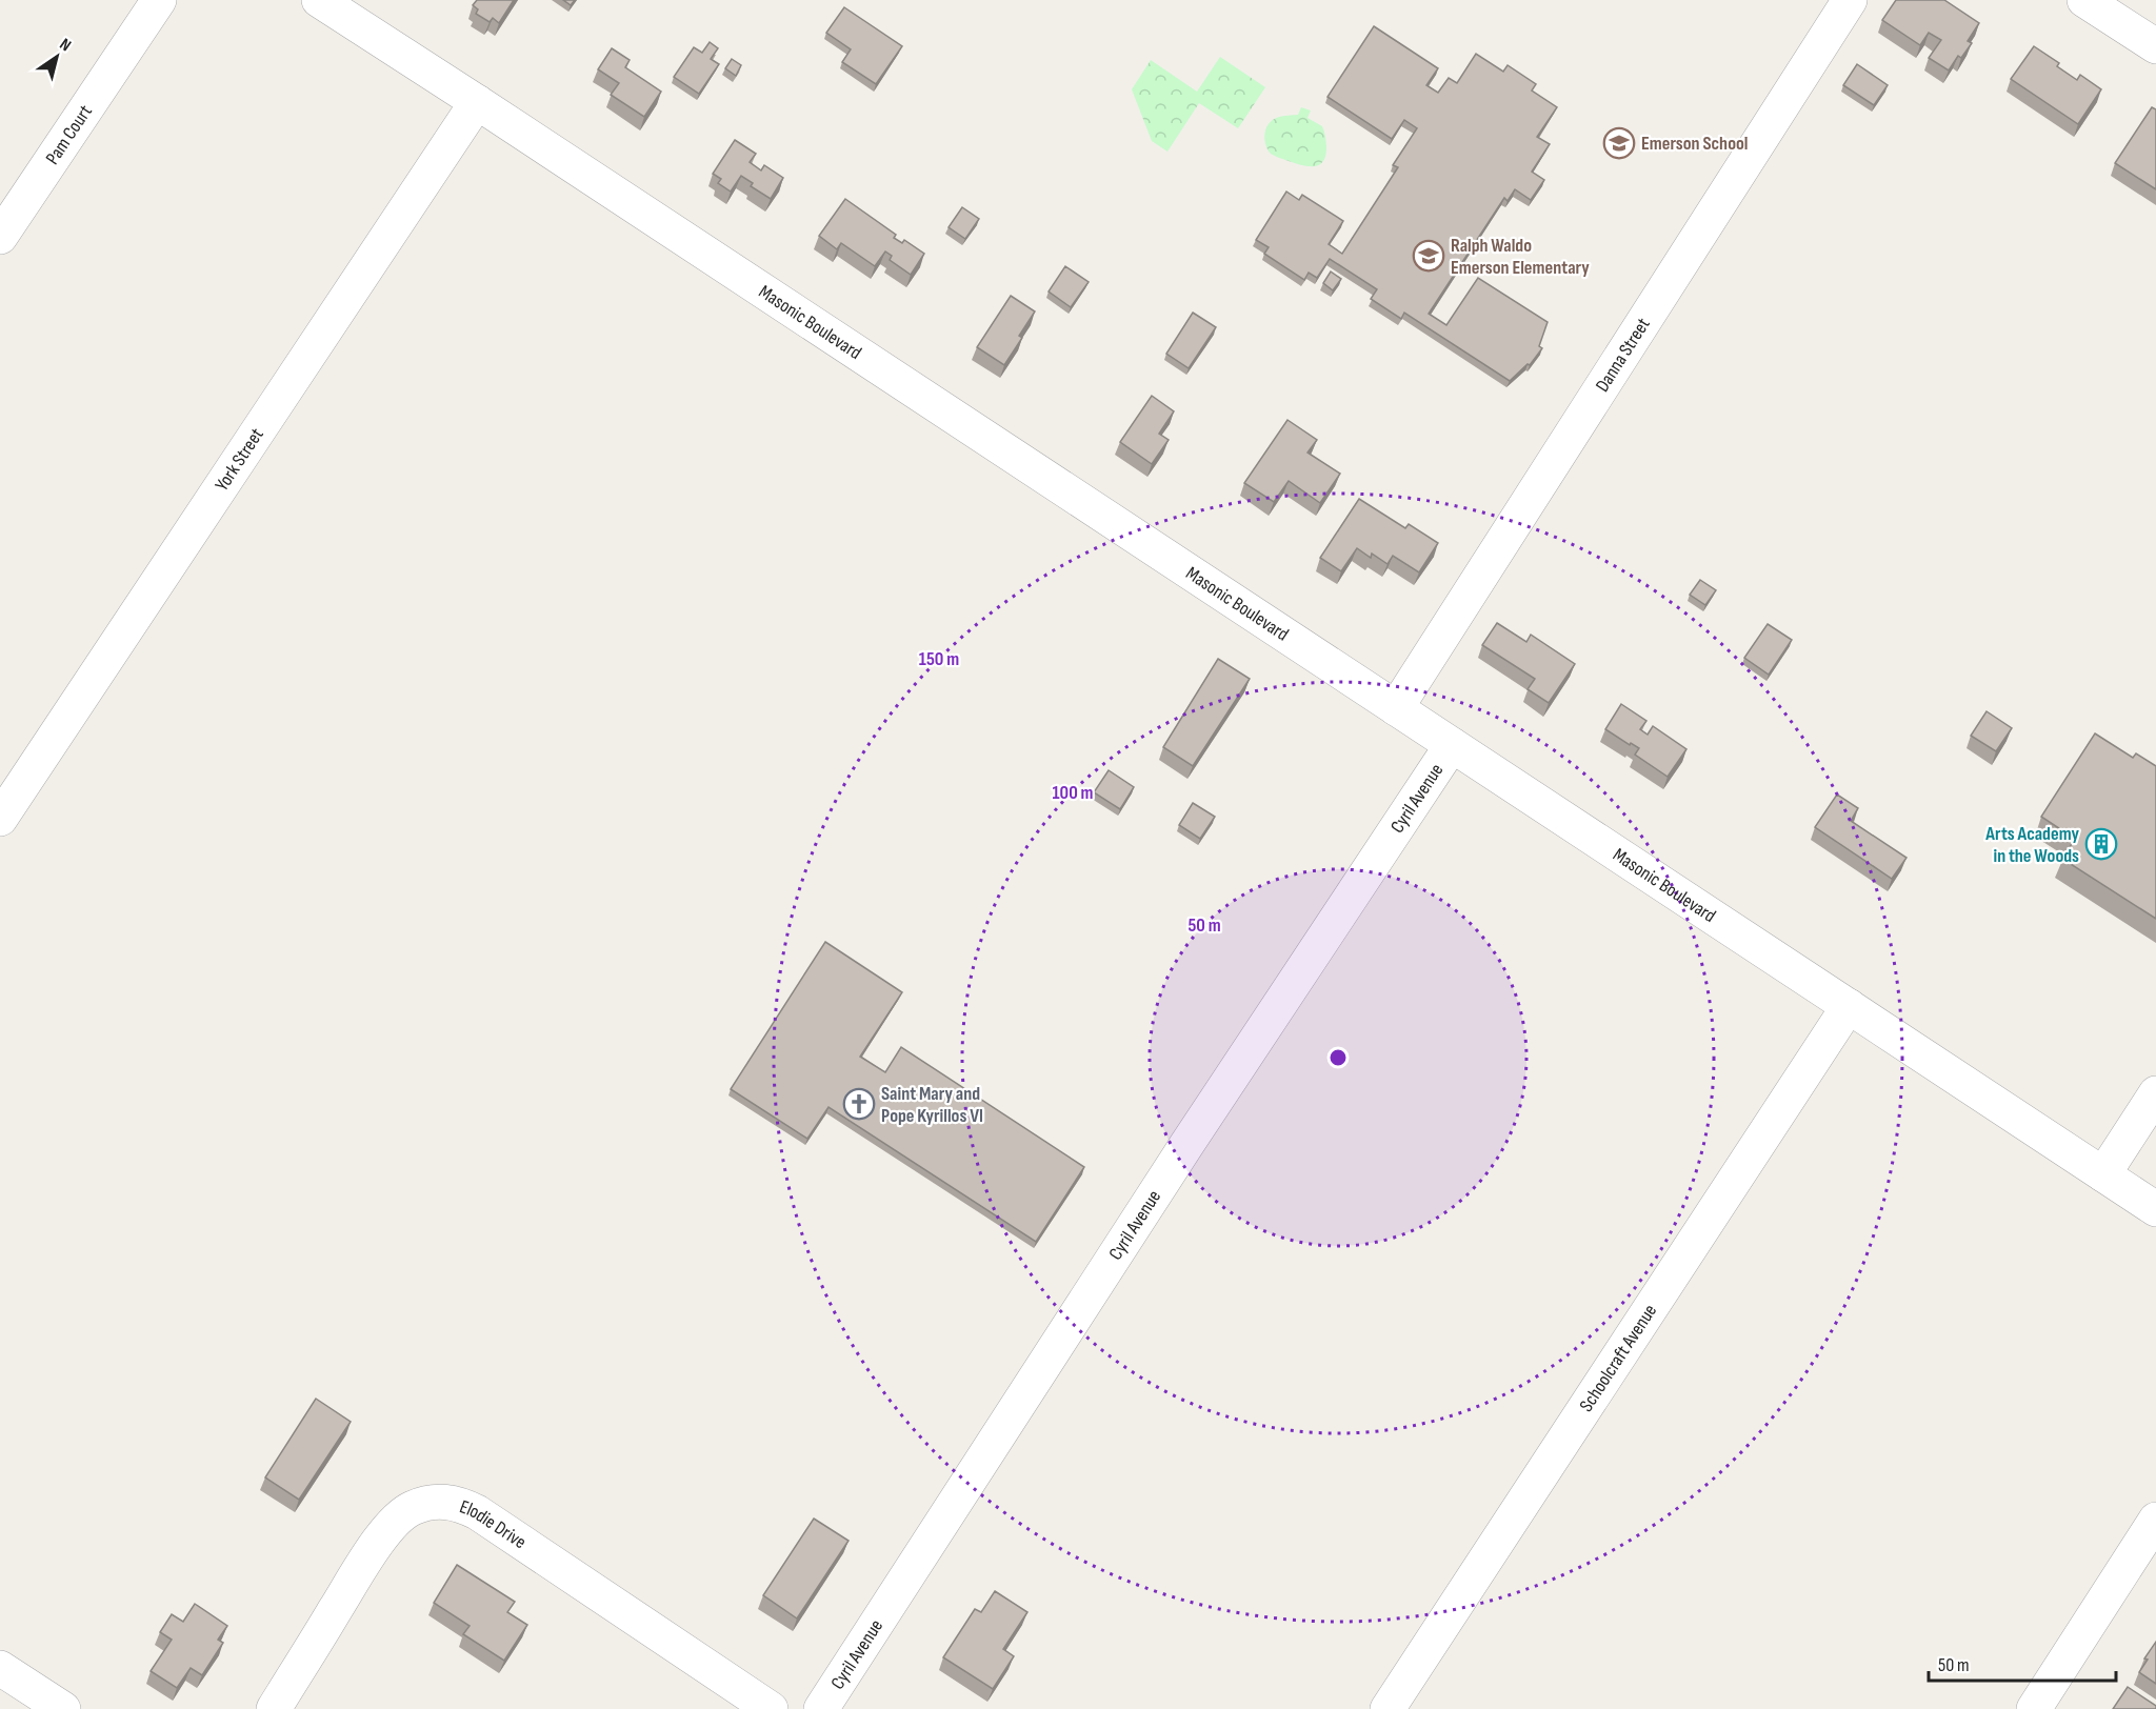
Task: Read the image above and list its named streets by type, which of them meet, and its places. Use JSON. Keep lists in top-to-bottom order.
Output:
{
  "streets": {
    "street": [
      "Pam Court",
      "Masonic Boulevard",
      "Danna Street",
      "York Street",
      "Cyril Avenue",
      "Schoolcraft Avenue",
      "Elodie Drive"
    ]
  },
  "crossings": [
    ["Masonic Boulevard", "Danna Street"],
    ["Masonic Boulevard", "York Street"],
    ["Masonic Boulevard", "Cyril Avenue"],
    ["Masonic Boulevard", "Schoolcraft Avenue"]
  ],
  "places": {
    "school or university": ["Emerson School", "Ralph Waldo Emerson Elementary"],
    "building": ["Arts Academy in the Woods"],
    "church": ["Saint Mary and Pope Kyrillos VI"]
  },
  "scale_bar": "50 m",
  "north": "top right",
  "rings": ["150 m", "100 m", "50 m"]
}
